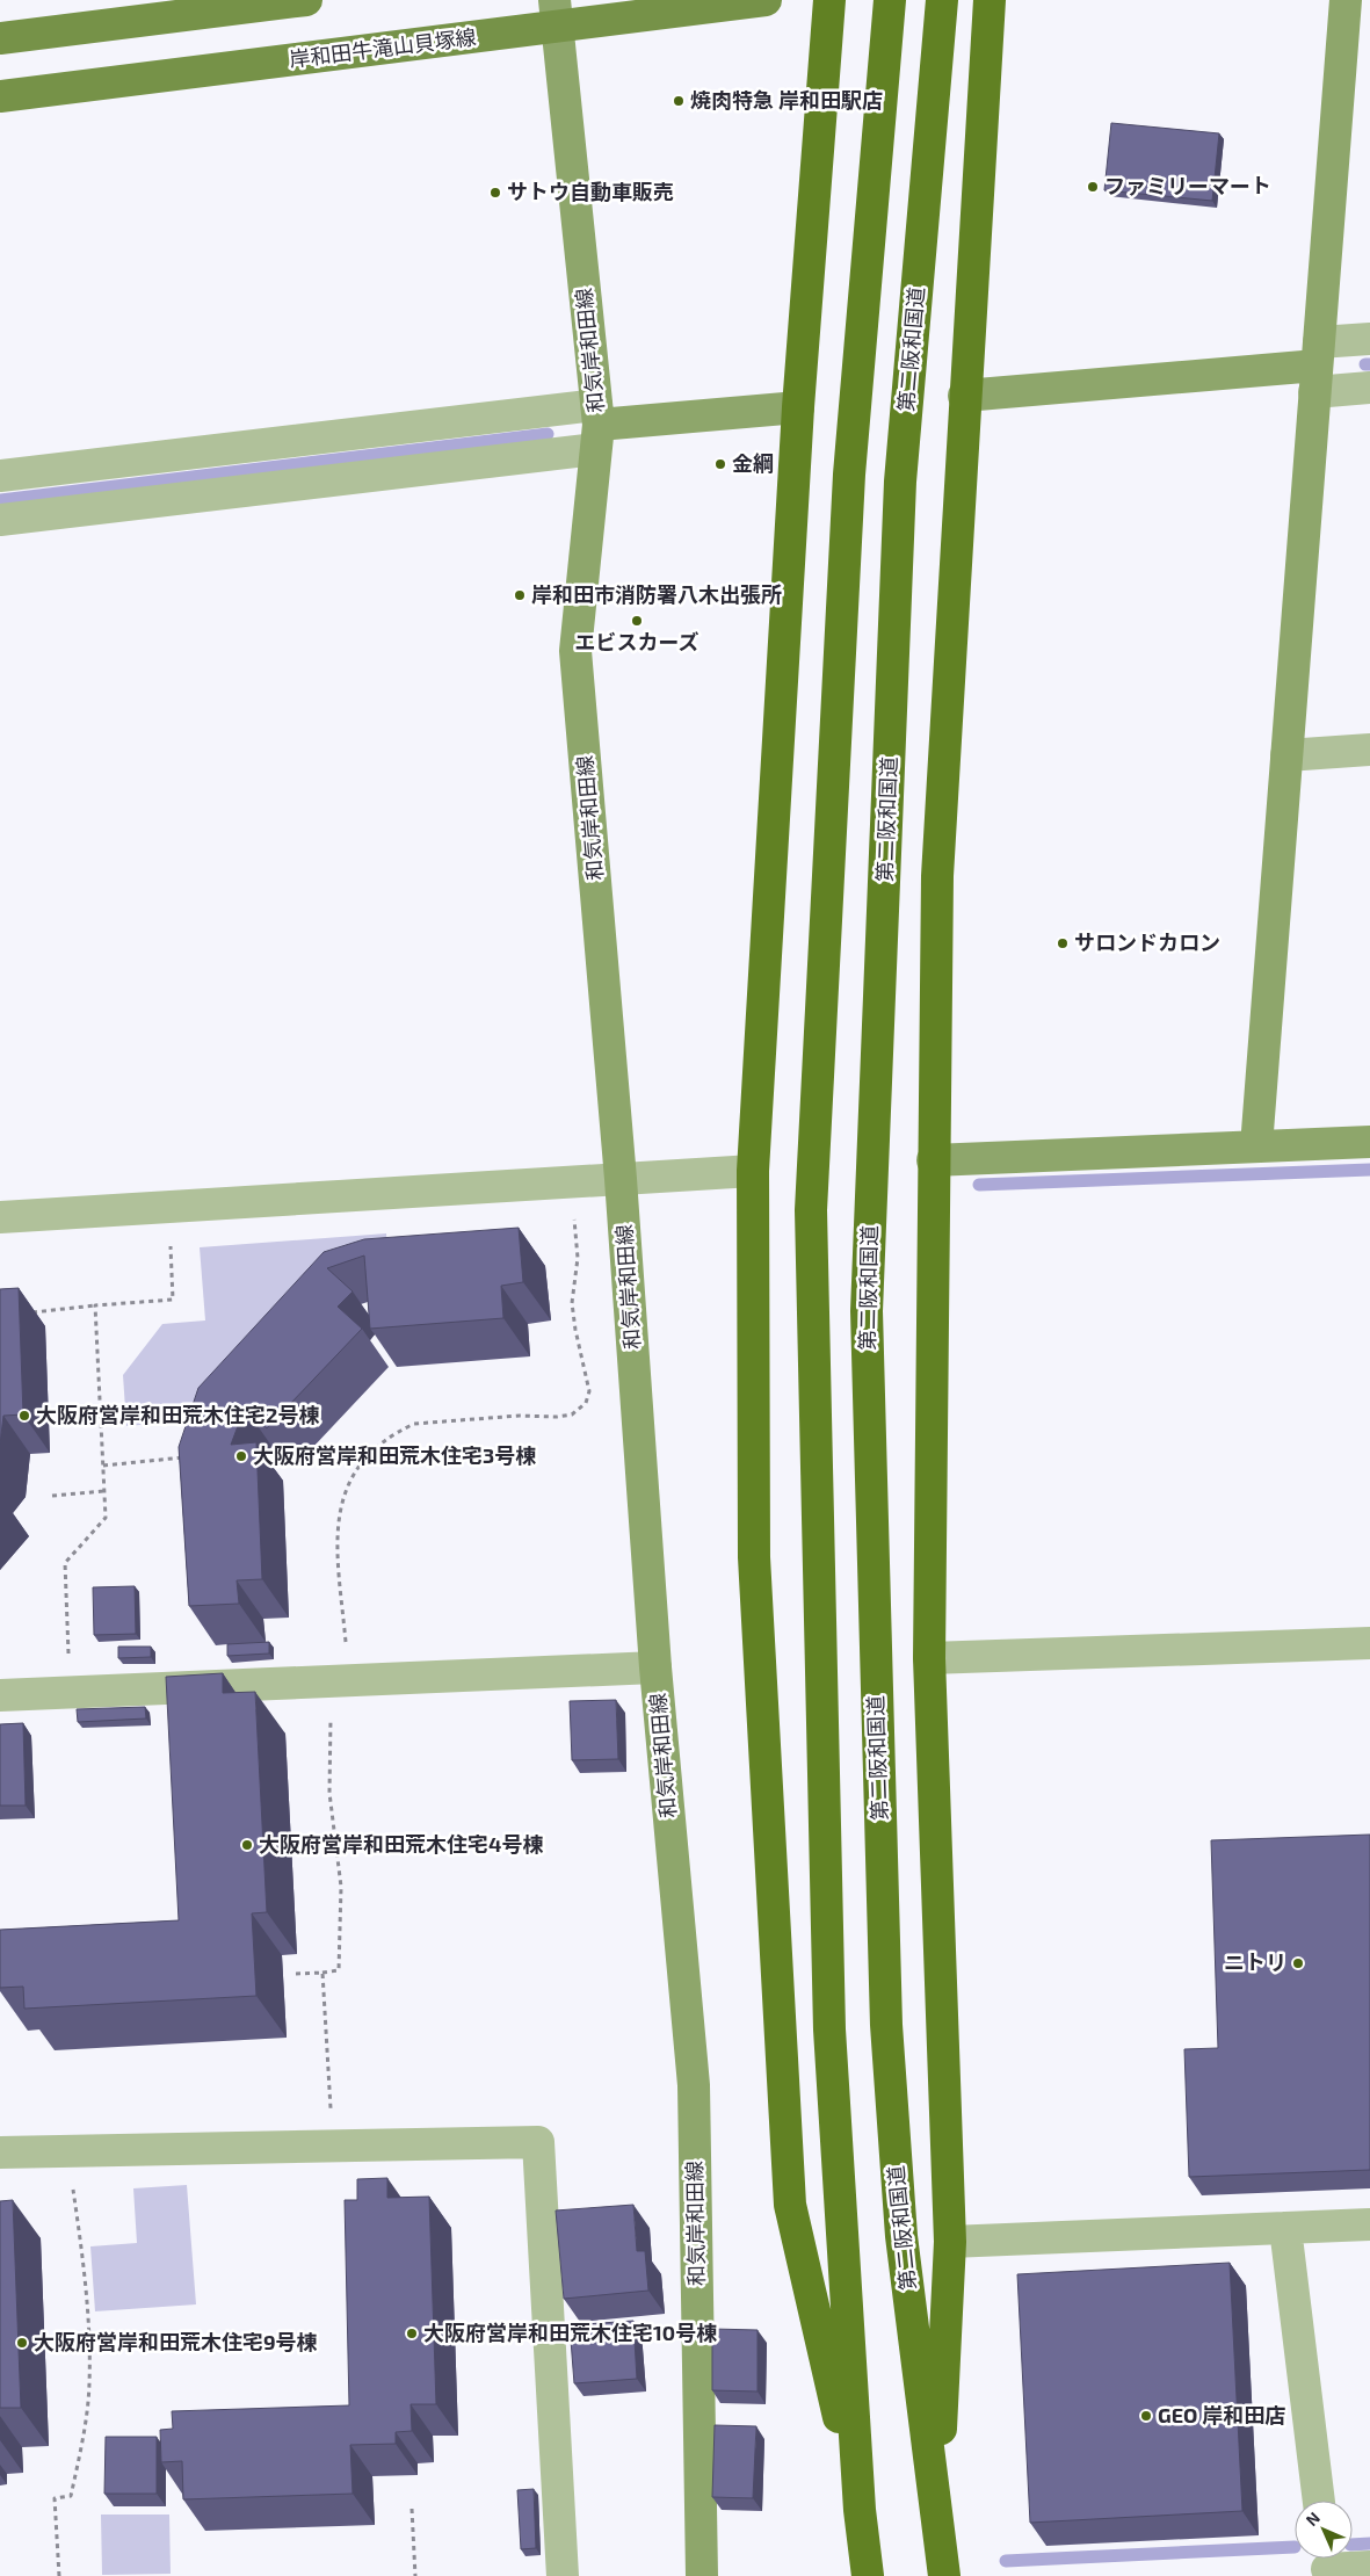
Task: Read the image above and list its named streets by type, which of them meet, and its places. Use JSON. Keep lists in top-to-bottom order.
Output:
{
  "streets": {
    "highway": ["第二阪和国道"],
    "main road": ["岸和田牛滝山貝塚線", "和気岸和田線"]
  },
  "crossings": [
    ["岸和田牛滝山貝塚線", "和気岸和田線"]
  ],
  "places": [
    "焼肉特急 岸和田駅店",
    "ファミリーマート",
    "サトウ自動車販売",
    "金綱",
    "岸和田市消防署八木出張所",
    "エビスカーズ",
    "サロンドカロン",
    "大阪府営岸和田荒木住宅2号棟",
    "大阪府営岸和田荒木住宅3号棟",
    "大阪府営岸和田荒木住宅4号棟",
    "ニトリ",
    "大阪府営岸和田荒木住宅10号棟",
    "大阪府営岸和田荒木住宅9号棟",
    "GEO 岸和田店"
  ],
  "north": "top left"
}
